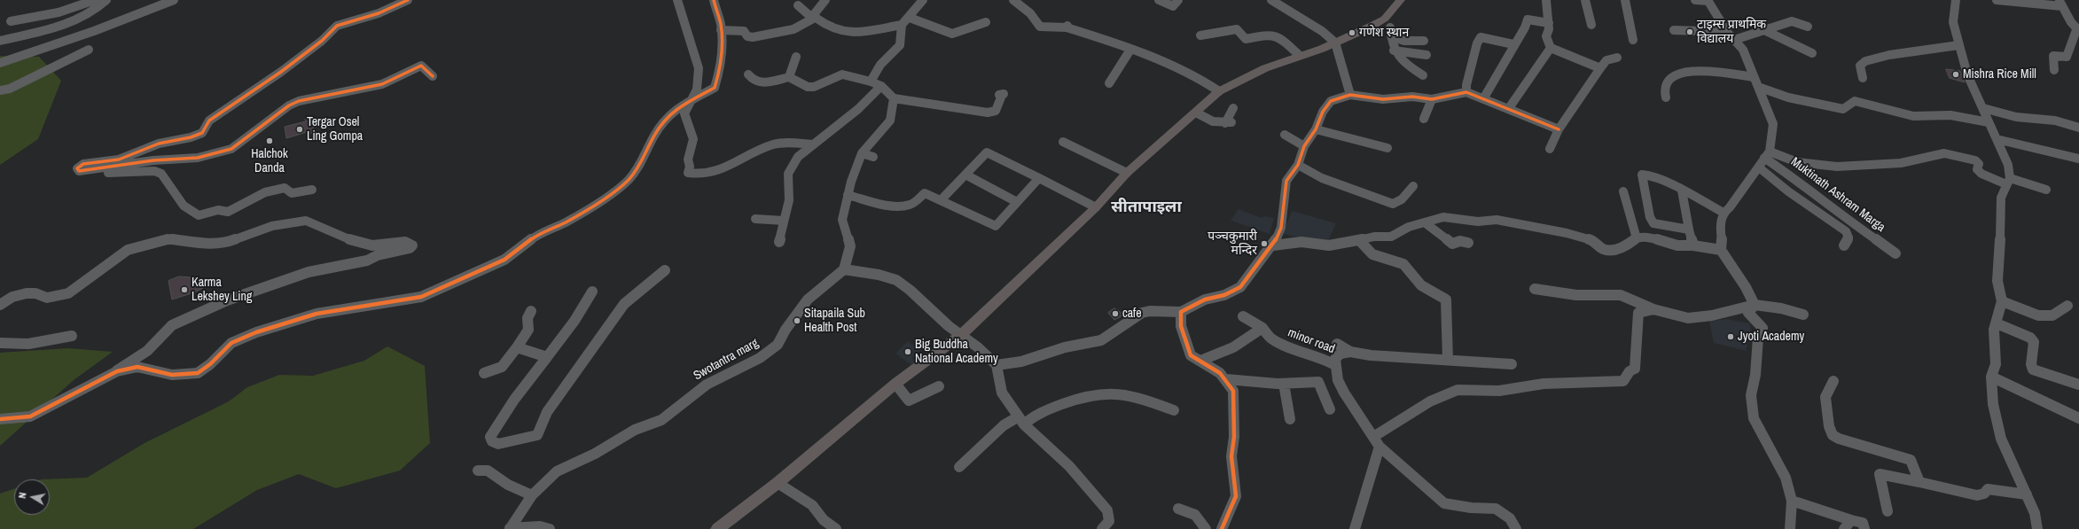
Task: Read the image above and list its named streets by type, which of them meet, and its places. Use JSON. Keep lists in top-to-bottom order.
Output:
{
  "streets": {
    "street": ["Muktinath Ashram Marga", "minor road", "Swotantra marg"]
  },
  "districts": ["सीतापाइला"],
  "places": [
    "टाइम्स प्राथमिक विद्यालय",
    "गणेश स्थान",
    "Mishra Rice Mill",
    "Tergar Osel Ling Gompa",
    "Halchok Danda",
    "पञ्चकुमारी मन्दिर",
    "Karma Lekshey Ling",
    "cafe",
    "Sitapaila Sub Health Post",
    "Jyoti Academy",
    "Big Buddha National Academy"
  ],
  "north": "left"
}
